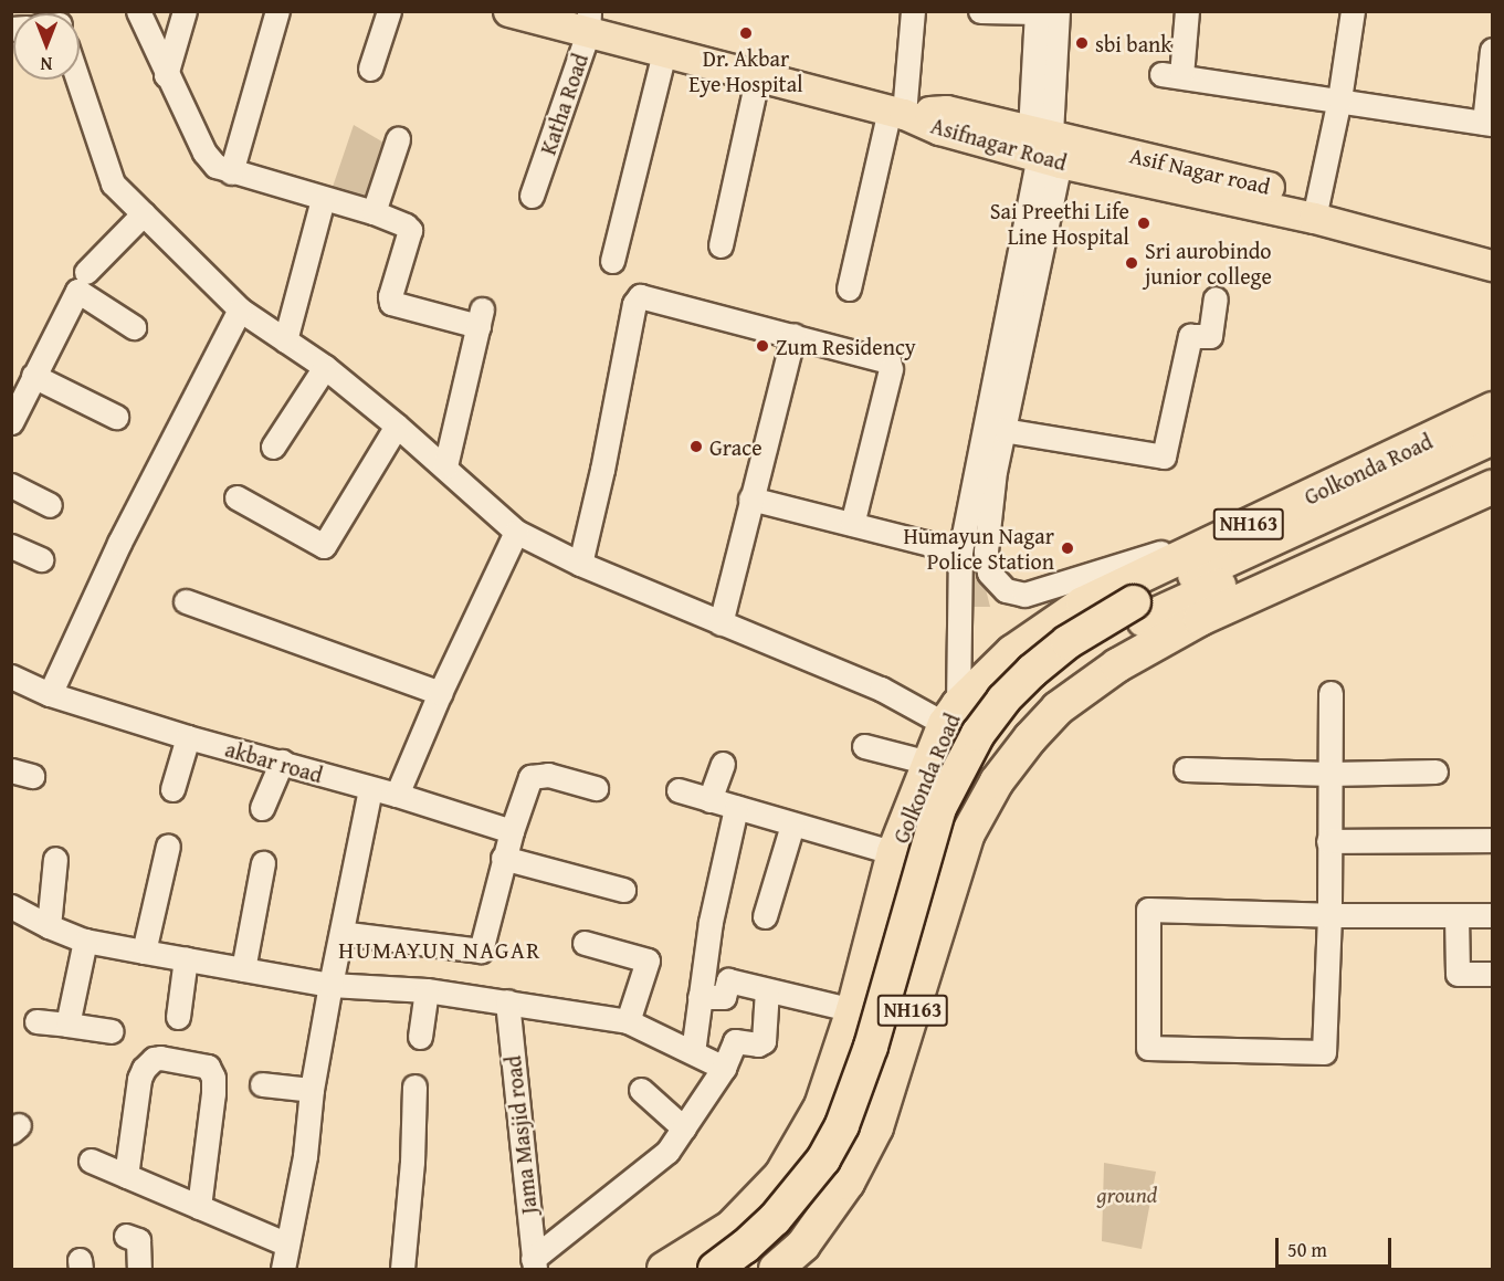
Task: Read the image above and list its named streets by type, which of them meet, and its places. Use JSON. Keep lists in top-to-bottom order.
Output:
{
  "streets": {
    "highway": ["Golkonda Road", "NH163"],
    "main road": ["Asifnagar Road"],
    "street": ["Katha Road", "akbar road", "Jama Masjid road"]
  },
  "districts": ["HUMAYUN NAGAR"],
  "parks": ["ground"],
  "places": [
    "Dr. Akbar Eye Hospital",
    "sbi bank",
    "Sai Preethi Life Line Hospital",
    "Sri aurobindo junior college",
    "Zum Residency",
    "Grace",
    "Humayun Nagar Police Station"
  ],
  "scale_bar": "50 m",
  "north": "bottom"
}
